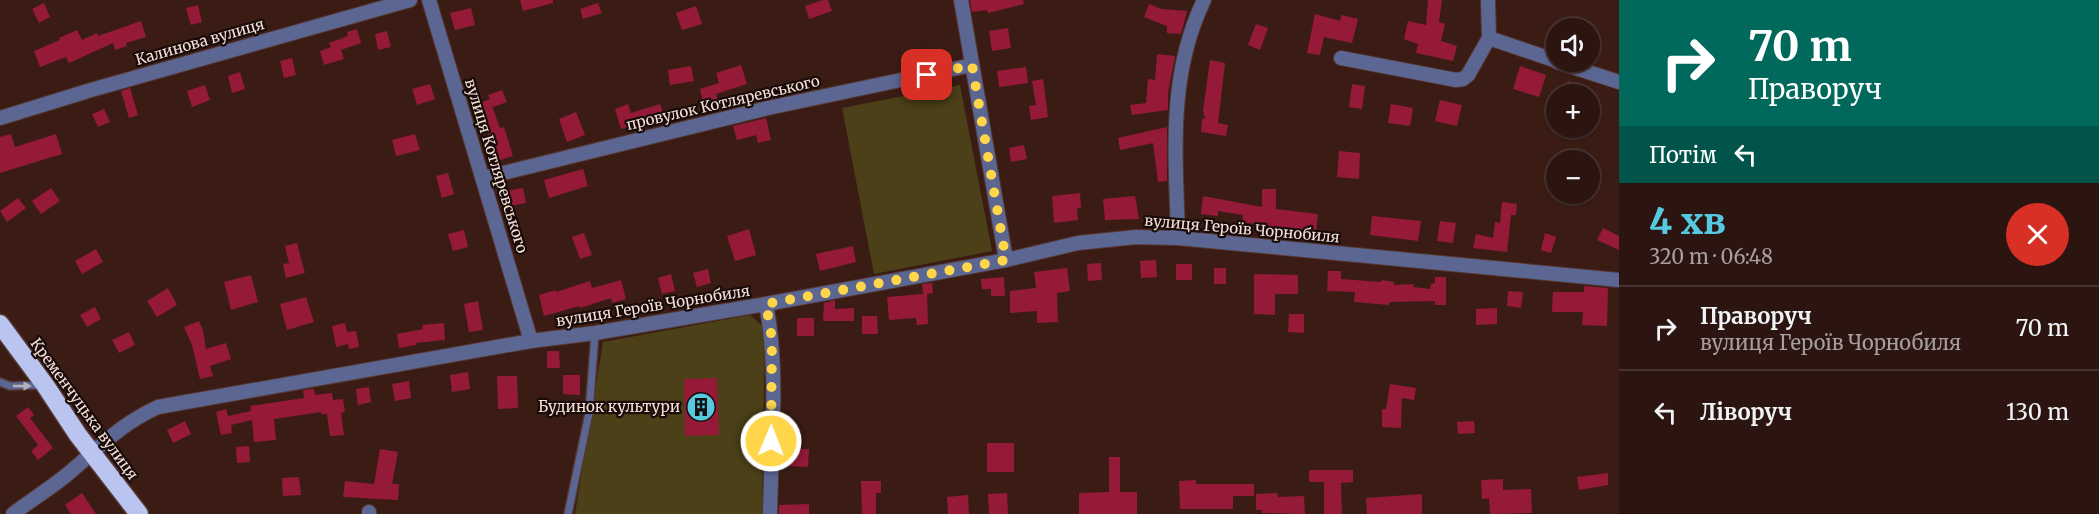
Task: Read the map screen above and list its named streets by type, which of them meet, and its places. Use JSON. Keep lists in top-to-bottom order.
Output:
{
  "streets": {
    "highway": ["Кременчуцька вулиця"],
    "street": [
      "Калинова вулиця",
      "провулок Котляревського",
      "вулиця Котляревського",
      "вулиця Героїв Чорнобиля"
    ]
  },
  "crossings": [
    ["провулок Котляревського", "вулиця Котляревського"],
    ["вулиця Котляревського", "вулиця Героїв Чорнобиля"],
    ["вулиця Героїв Чорнобиля", "Кременчуцька вулиця"]
  ],
  "places": {
    "building": ["Будинок культури"]
  },
  "page": {
    "turn": ["70 m", "Праворуч"],
    "map_buttons": ["+", "−"],
    "then": "Потім",
    "heading": ["4 хв", "320 m · 06:48"],
    "list": [
      {
        "name": "Праворуч",
        "note": "вулиця Героїв Чорнобиля",
        "value": "70 m"
      },
      {
        "name": "Ліворуч",
        "value": "130 m"
      }
    ]
  }
}
